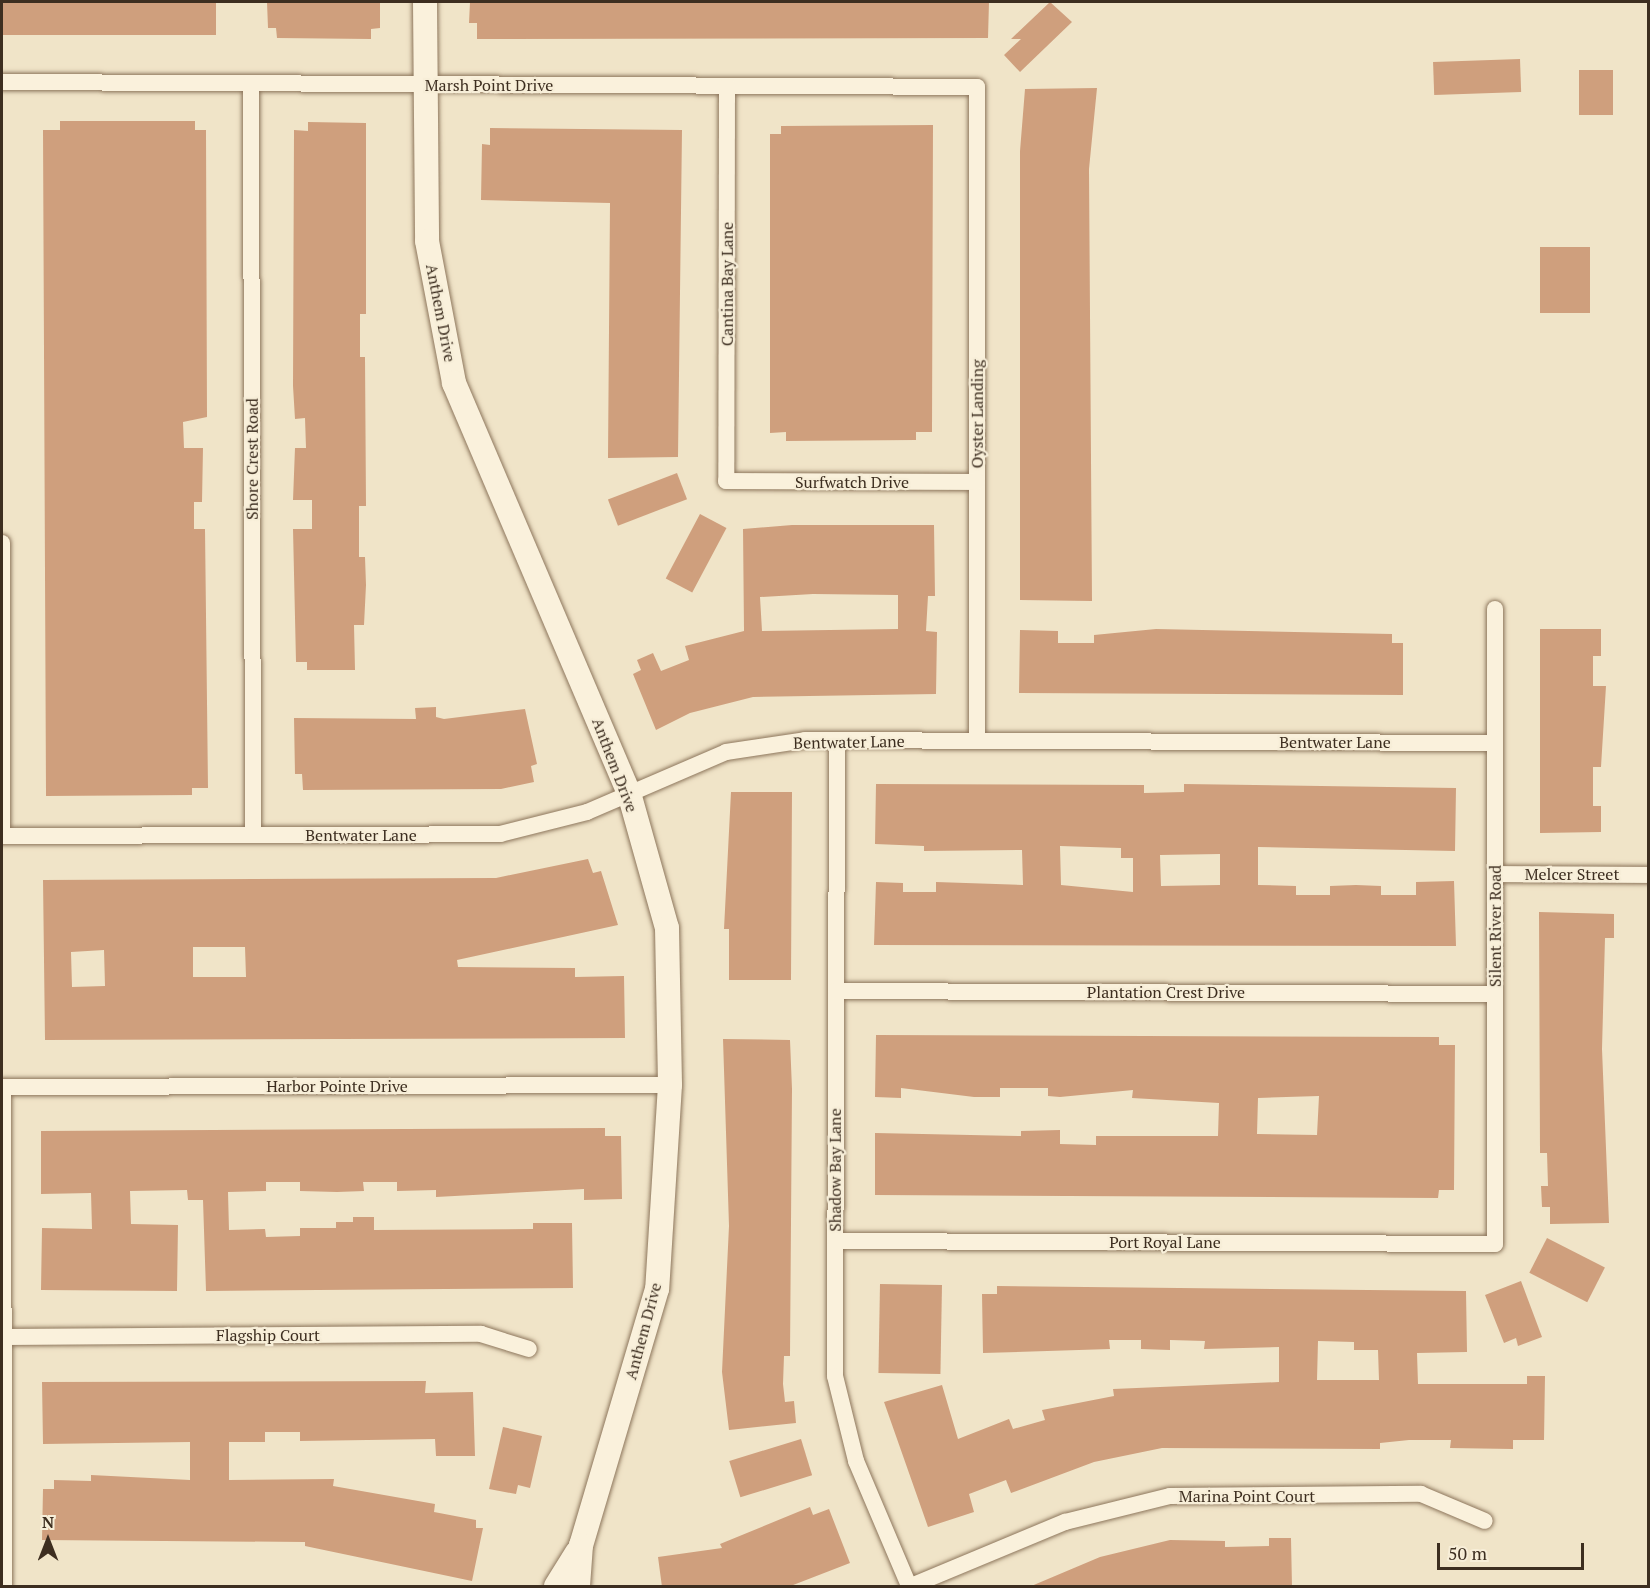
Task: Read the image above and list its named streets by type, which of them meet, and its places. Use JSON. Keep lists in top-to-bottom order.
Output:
{
  "streets": {
    "street": [
      "Marsh Point Drive",
      "Cantina Bay Lane",
      "Anthem Drive",
      "Oyster Landing",
      "Shore Crest Road",
      "Surfwatch Drive",
      "Bentwater Lane",
      "Melcer Street",
      "Silent River Road",
      "Plantation Crest Drive",
      "Harbor Pointe Drive",
      "Shadow Bay Lane",
      "Port Royal Lane",
      "Flagship Court",
      "Marina Point Court"
    ]
  },
  "crossings": [
    ["Marsh Point Drive", "Cantina Bay Lane"],
    ["Marsh Point Drive", "Anthem Drive"],
    ["Marsh Point Drive", "Oyster Landing"],
    ["Marsh Point Drive", "Shore Crest Road"],
    ["Cantina Bay Lane", "Surfwatch Drive"],
    ["Anthem Drive", "Bentwater Lane"],
    ["Anthem Drive", "Harbor Pointe Drive"],
    ["Oyster Landing", "Surfwatch Drive"],
    ["Oyster Landing", "Bentwater Lane"],
    ["Shore Crest Road", "Bentwater Lane"],
    ["Bentwater Lane", "Silent River Road"],
    ["Bentwater Lane", "Shadow Bay Lane"],
    ["Melcer Street", "Silent River Road"],
    ["Silent River Road", "Plantation Crest Drive"],
    ["Silent River Road", "Port Royal Lane"],
    ["Plantation Crest Drive", "Shadow Bay Lane"],
    ["Shadow Bay Lane", "Port Royal Lane"],
    ["Shadow Bay Lane", "Marina Point Court"]
  ],
  "scale_bar": "50 m",
  "north": "top"
}
